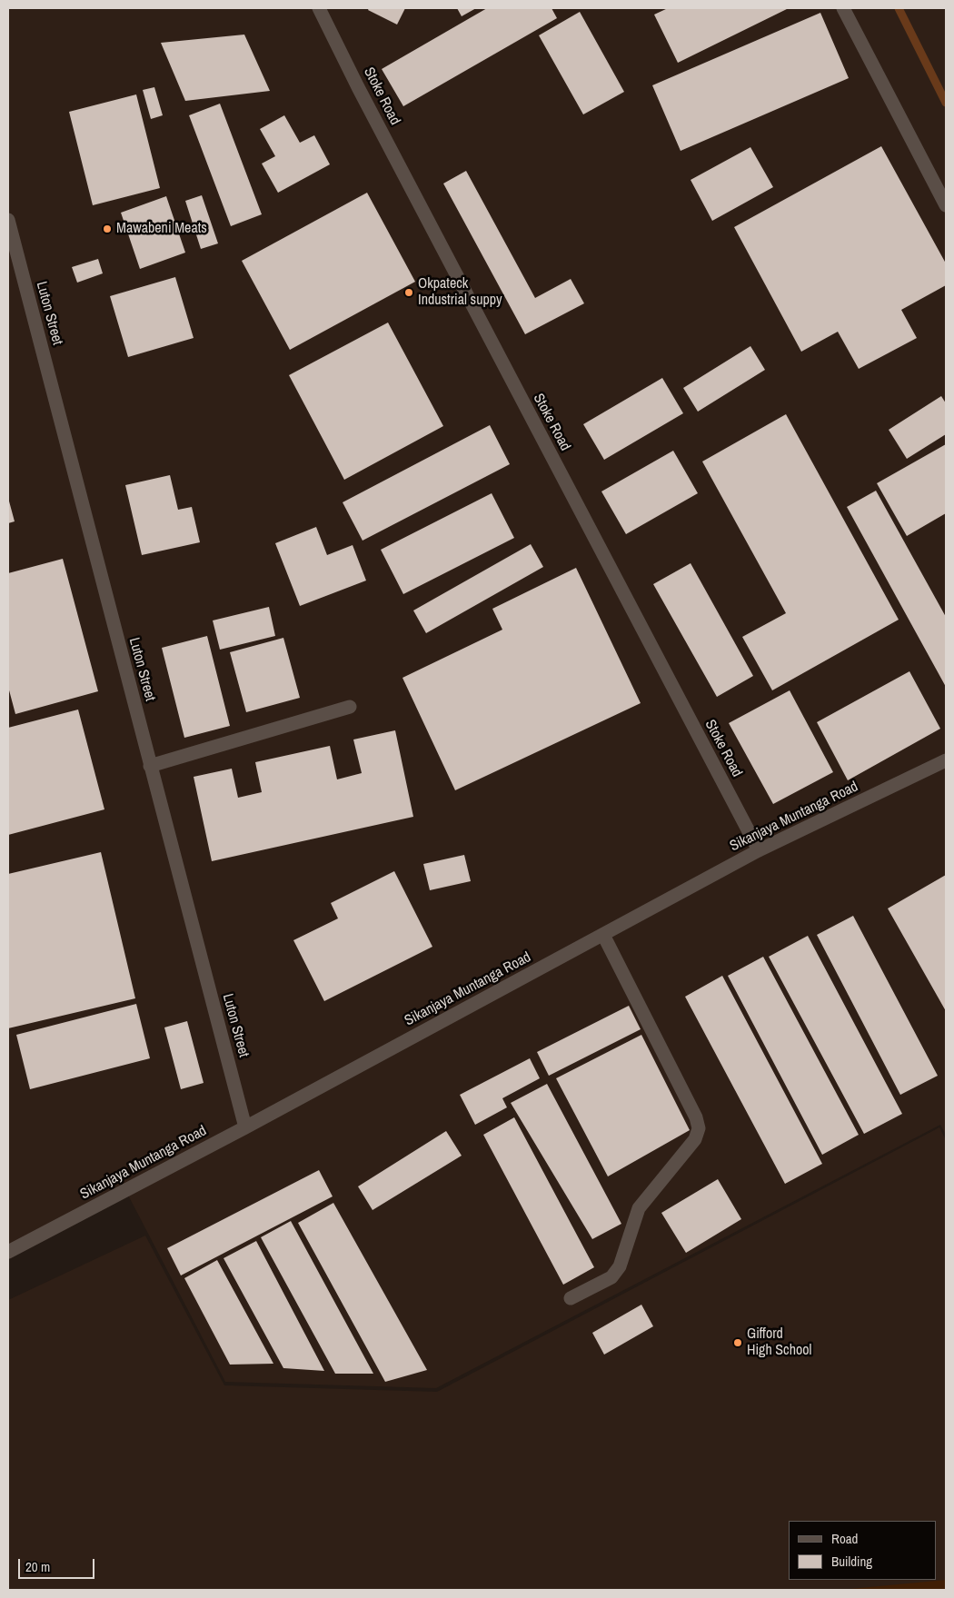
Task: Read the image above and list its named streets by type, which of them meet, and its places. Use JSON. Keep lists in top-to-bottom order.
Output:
{
  "streets": {
    "street": ["Stoke Road", "Luton Street", "Sikanjaya Muntanga Road"]
  },
  "crossings": [
    ["Stoke Road", "Sikanjaya Muntanga Road"],
    ["Luton Street", "Sikanjaya Muntanga Road"]
  ],
  "places": ["Mawabeni Meats", "Okpateck Industrial suppy", "Gifford High School"],
  "legend": ["Road", "Building"],
  "scale_bar": "20 m"
}
